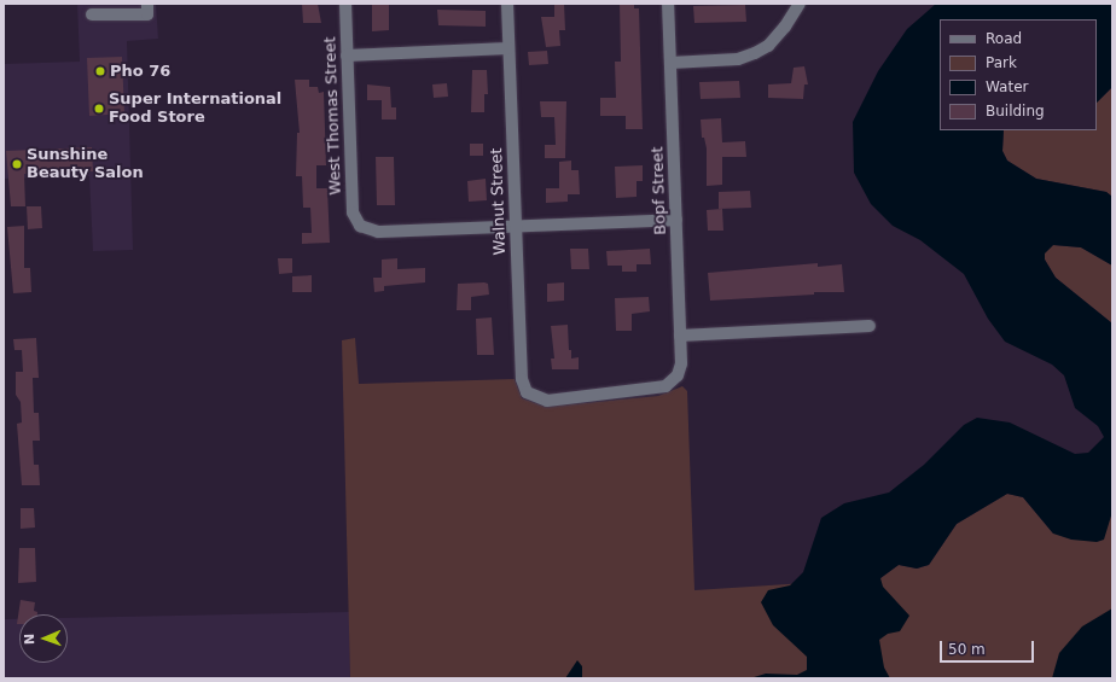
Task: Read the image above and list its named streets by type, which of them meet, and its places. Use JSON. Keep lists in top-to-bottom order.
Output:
{
  "streets": {
    "street": ["West Thomas Street", "Bopf Street", "Walnut Street"]
  },
  "crossings": [
    ["West Thomas Street", "Walnut Street"],
    ["Bopf Street", "Walnut Street"]
  ],
  "places": ["Pho 76", "Super International Food Store", "Sunshine Beauty Salon"],
  "legend": [
    "Road",
    "Park",
    "Water",
    "Building"
  ],
  "scale_bar": "50 m",
  "north": "left"
}
